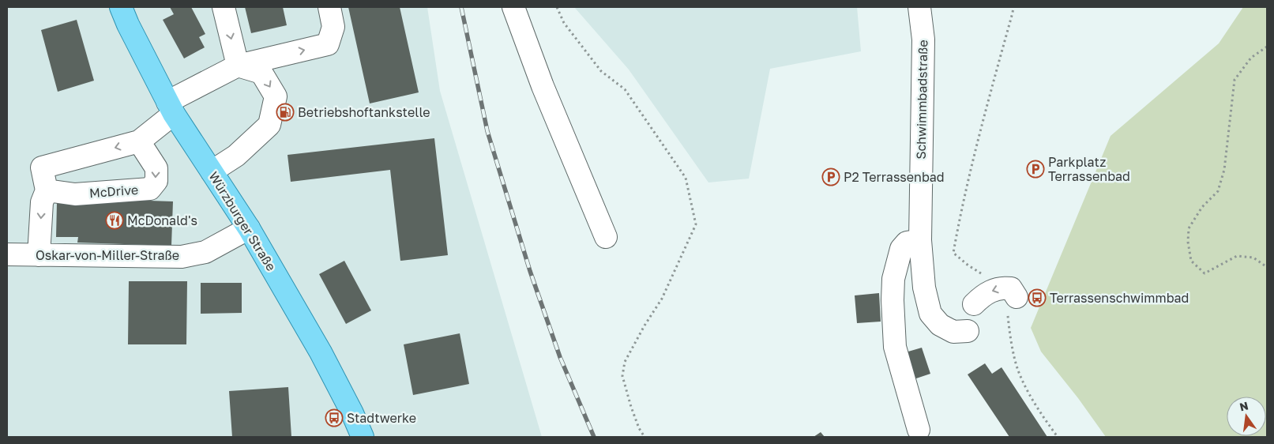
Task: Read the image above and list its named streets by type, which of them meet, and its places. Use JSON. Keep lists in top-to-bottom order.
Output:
{
  "streets": {
    "main road": ["Würzburger Straße"],
    "street": ["Schwimmbadstraße", "McDrive", "Oskar-von-Miller-Straße"]
  },
  "crossings": [
    ["Würzburger Straße", "Oskar-von-Miller-Straße"]
  ],
  "places": {
    "fuel station": ["Betriebshoftankstelle"],
    "parking": ["Parkplatz Terrassenbad", "P2 Terrassenbad"],
    "restaurant": ["McDonald's"],
    "bus stop": ["Terrassenschwimmbad", "Stadtwerke"]
  },
  "north": "top"
}
